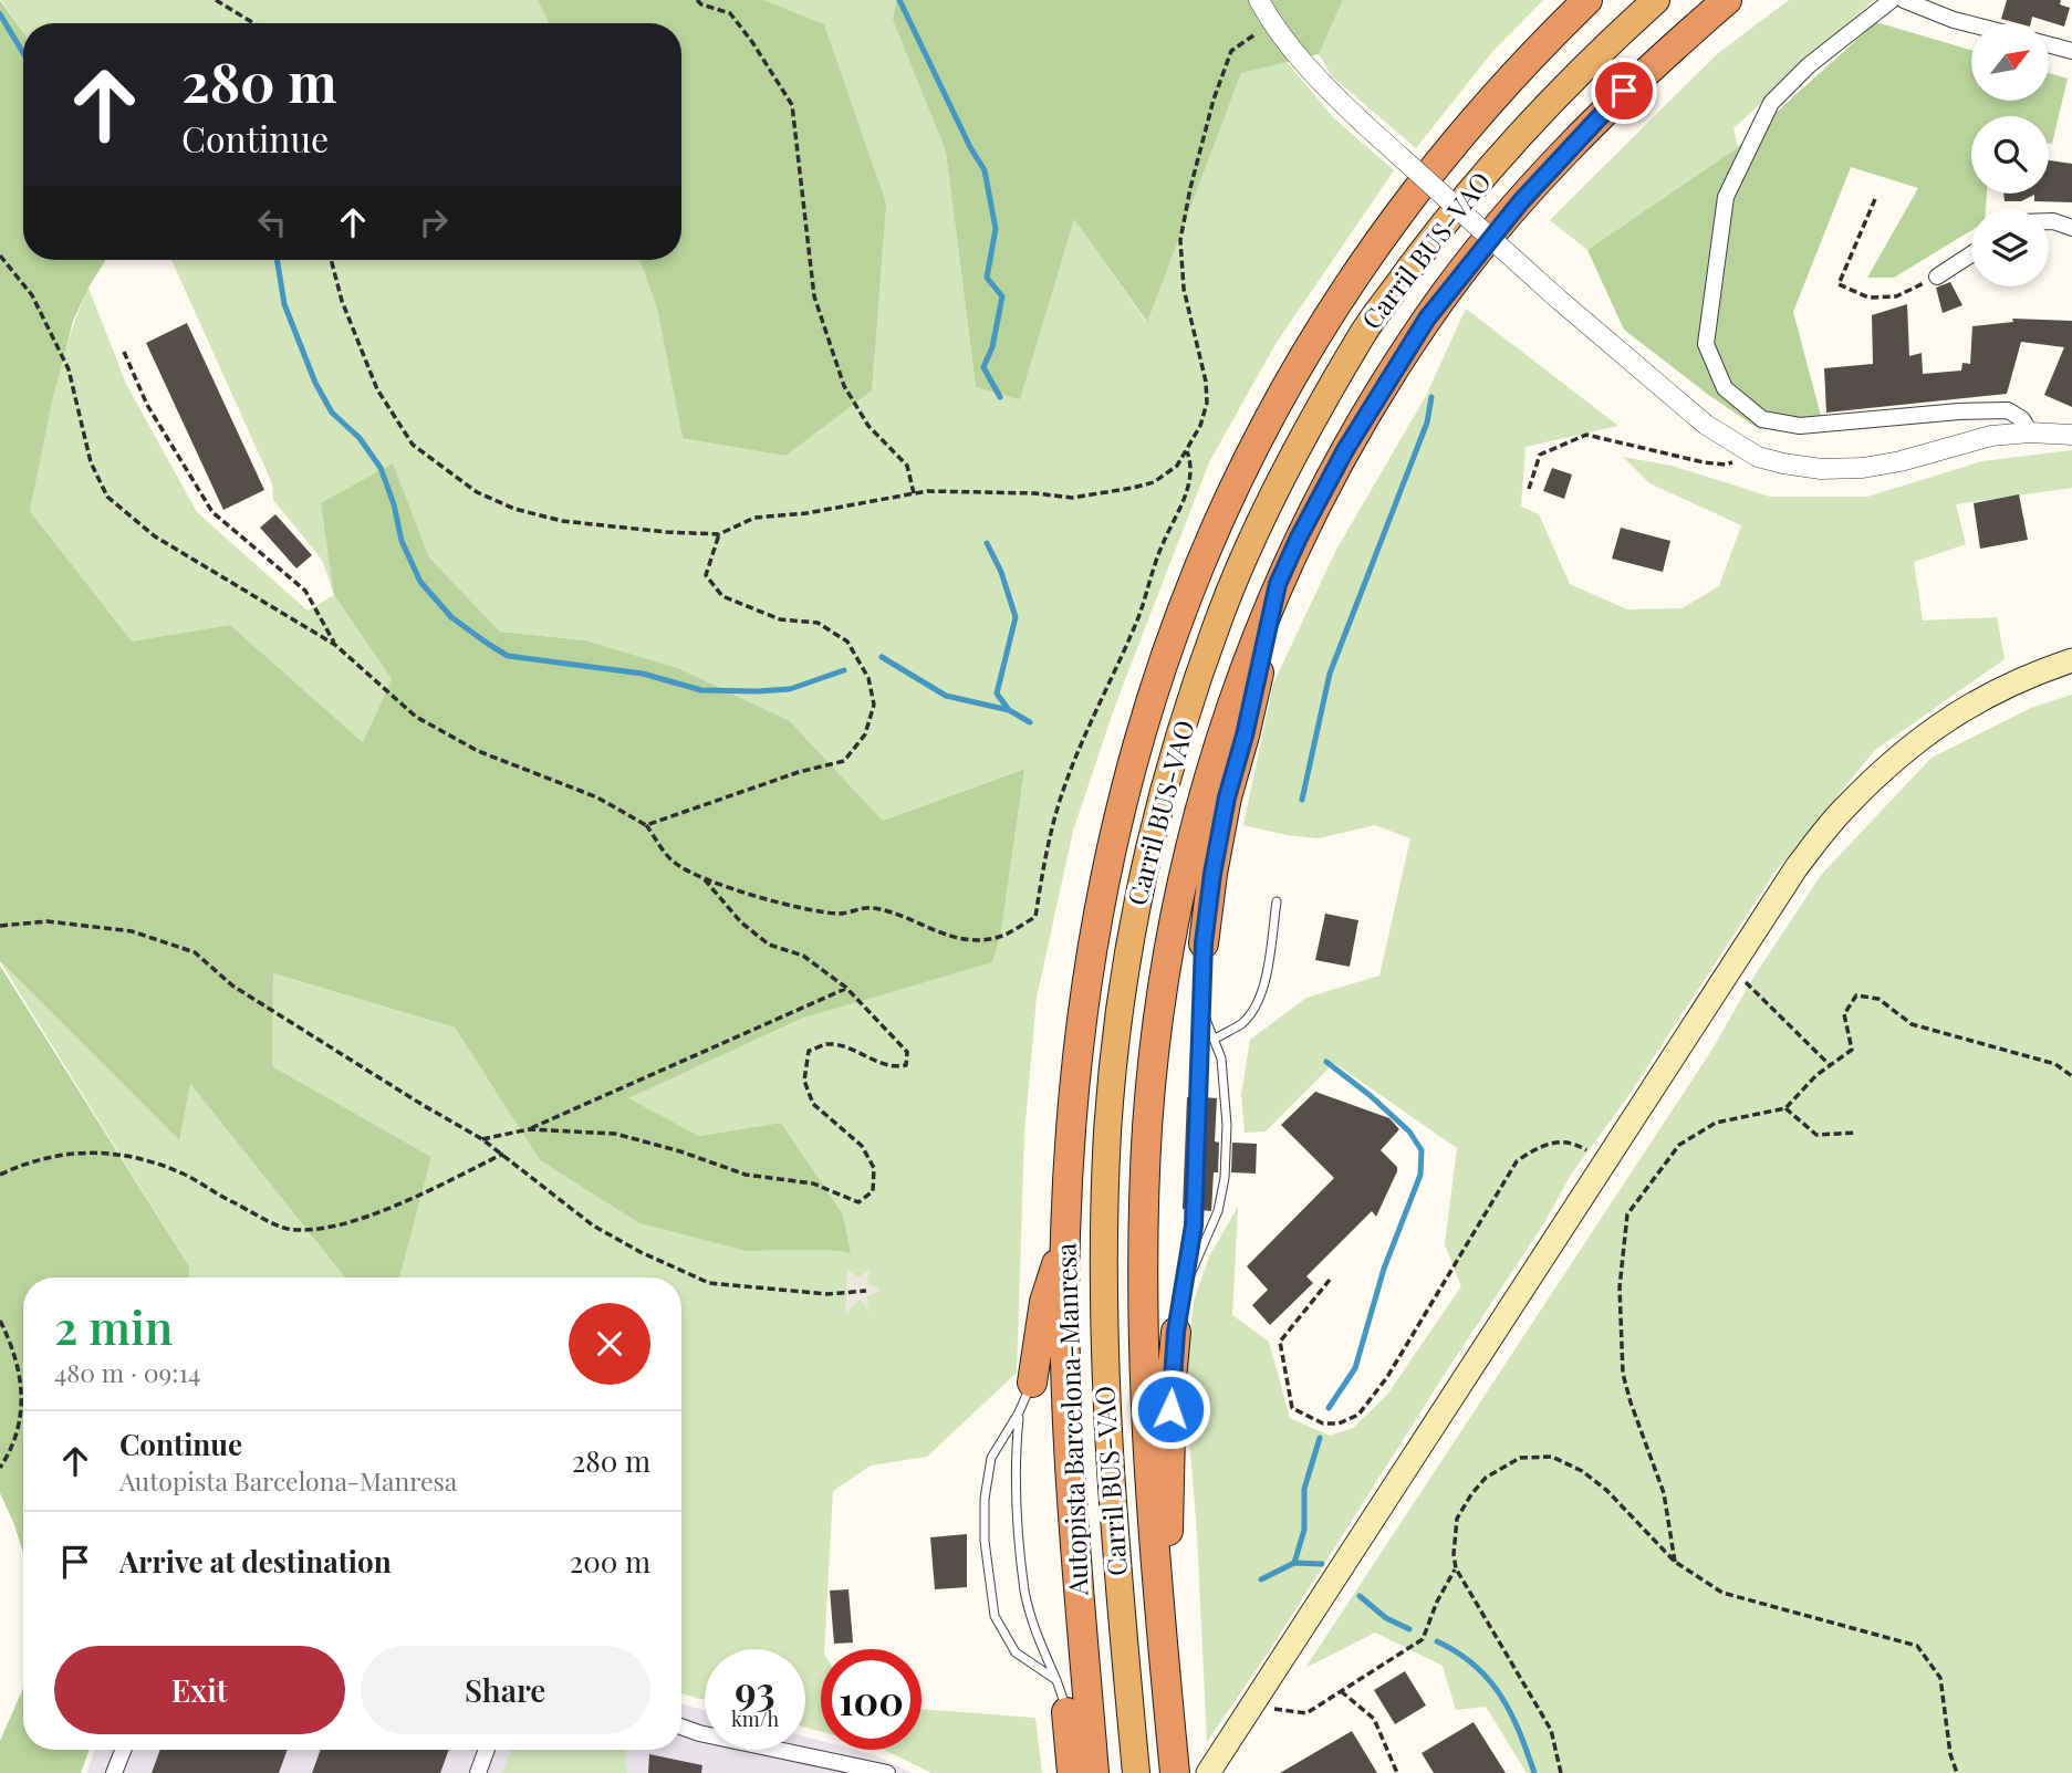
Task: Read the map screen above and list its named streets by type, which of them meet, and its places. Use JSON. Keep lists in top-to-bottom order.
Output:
{
  "streets": {
    "highway": ["Carril BUS-VAO", "Autopista Barcelona-Manresa"]
  },
  "north": "top right",
  "page": {
    "turn": ["280 m", "Continue"],
    "heading": ["2 min", "480 m · 09:14"],
    "list": [
      {
        "name": "Continue",
        "note": "Autopista Barcelona-Manresa",
        "value": "280 m"
      },
      {
        "name": "Arrive at destination",
        "value": "200 m"
      }
    ],
    "buttons": ["Exit", "Share"],
    "speed": "93 km/h",
    "limit": "100"
  }
}
